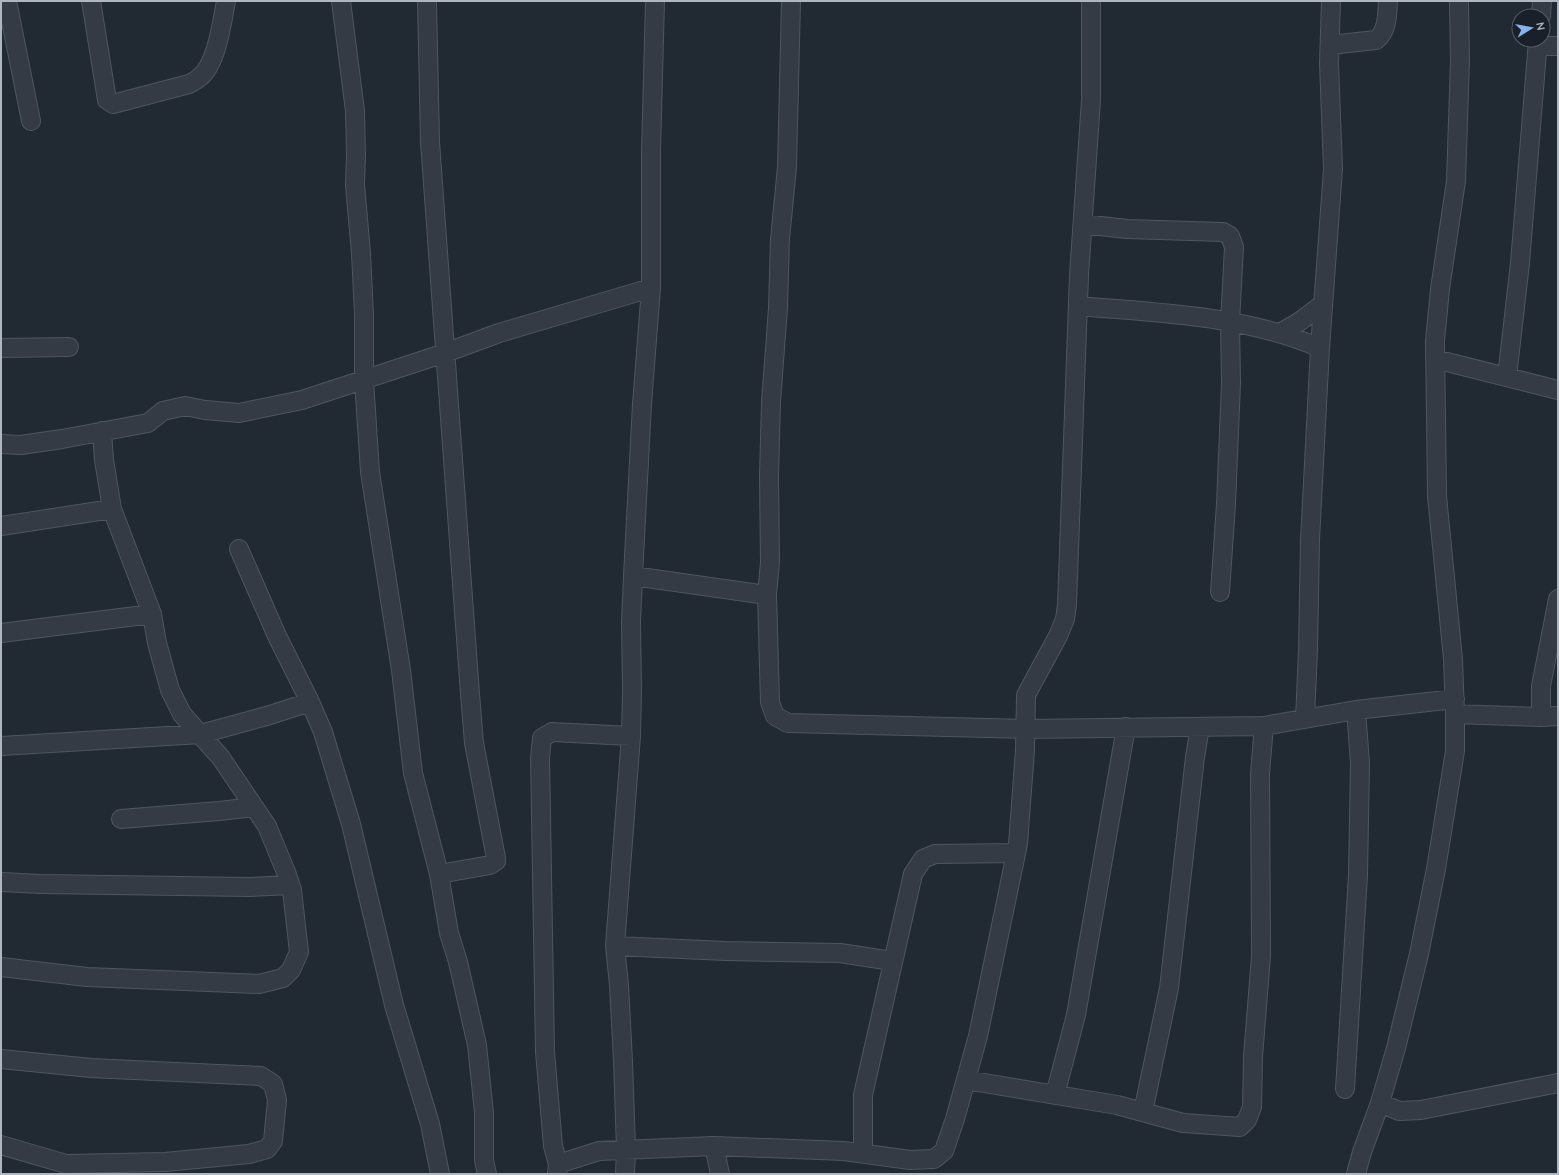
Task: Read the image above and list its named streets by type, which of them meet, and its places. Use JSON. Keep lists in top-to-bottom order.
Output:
{
  "north": "right"
}
